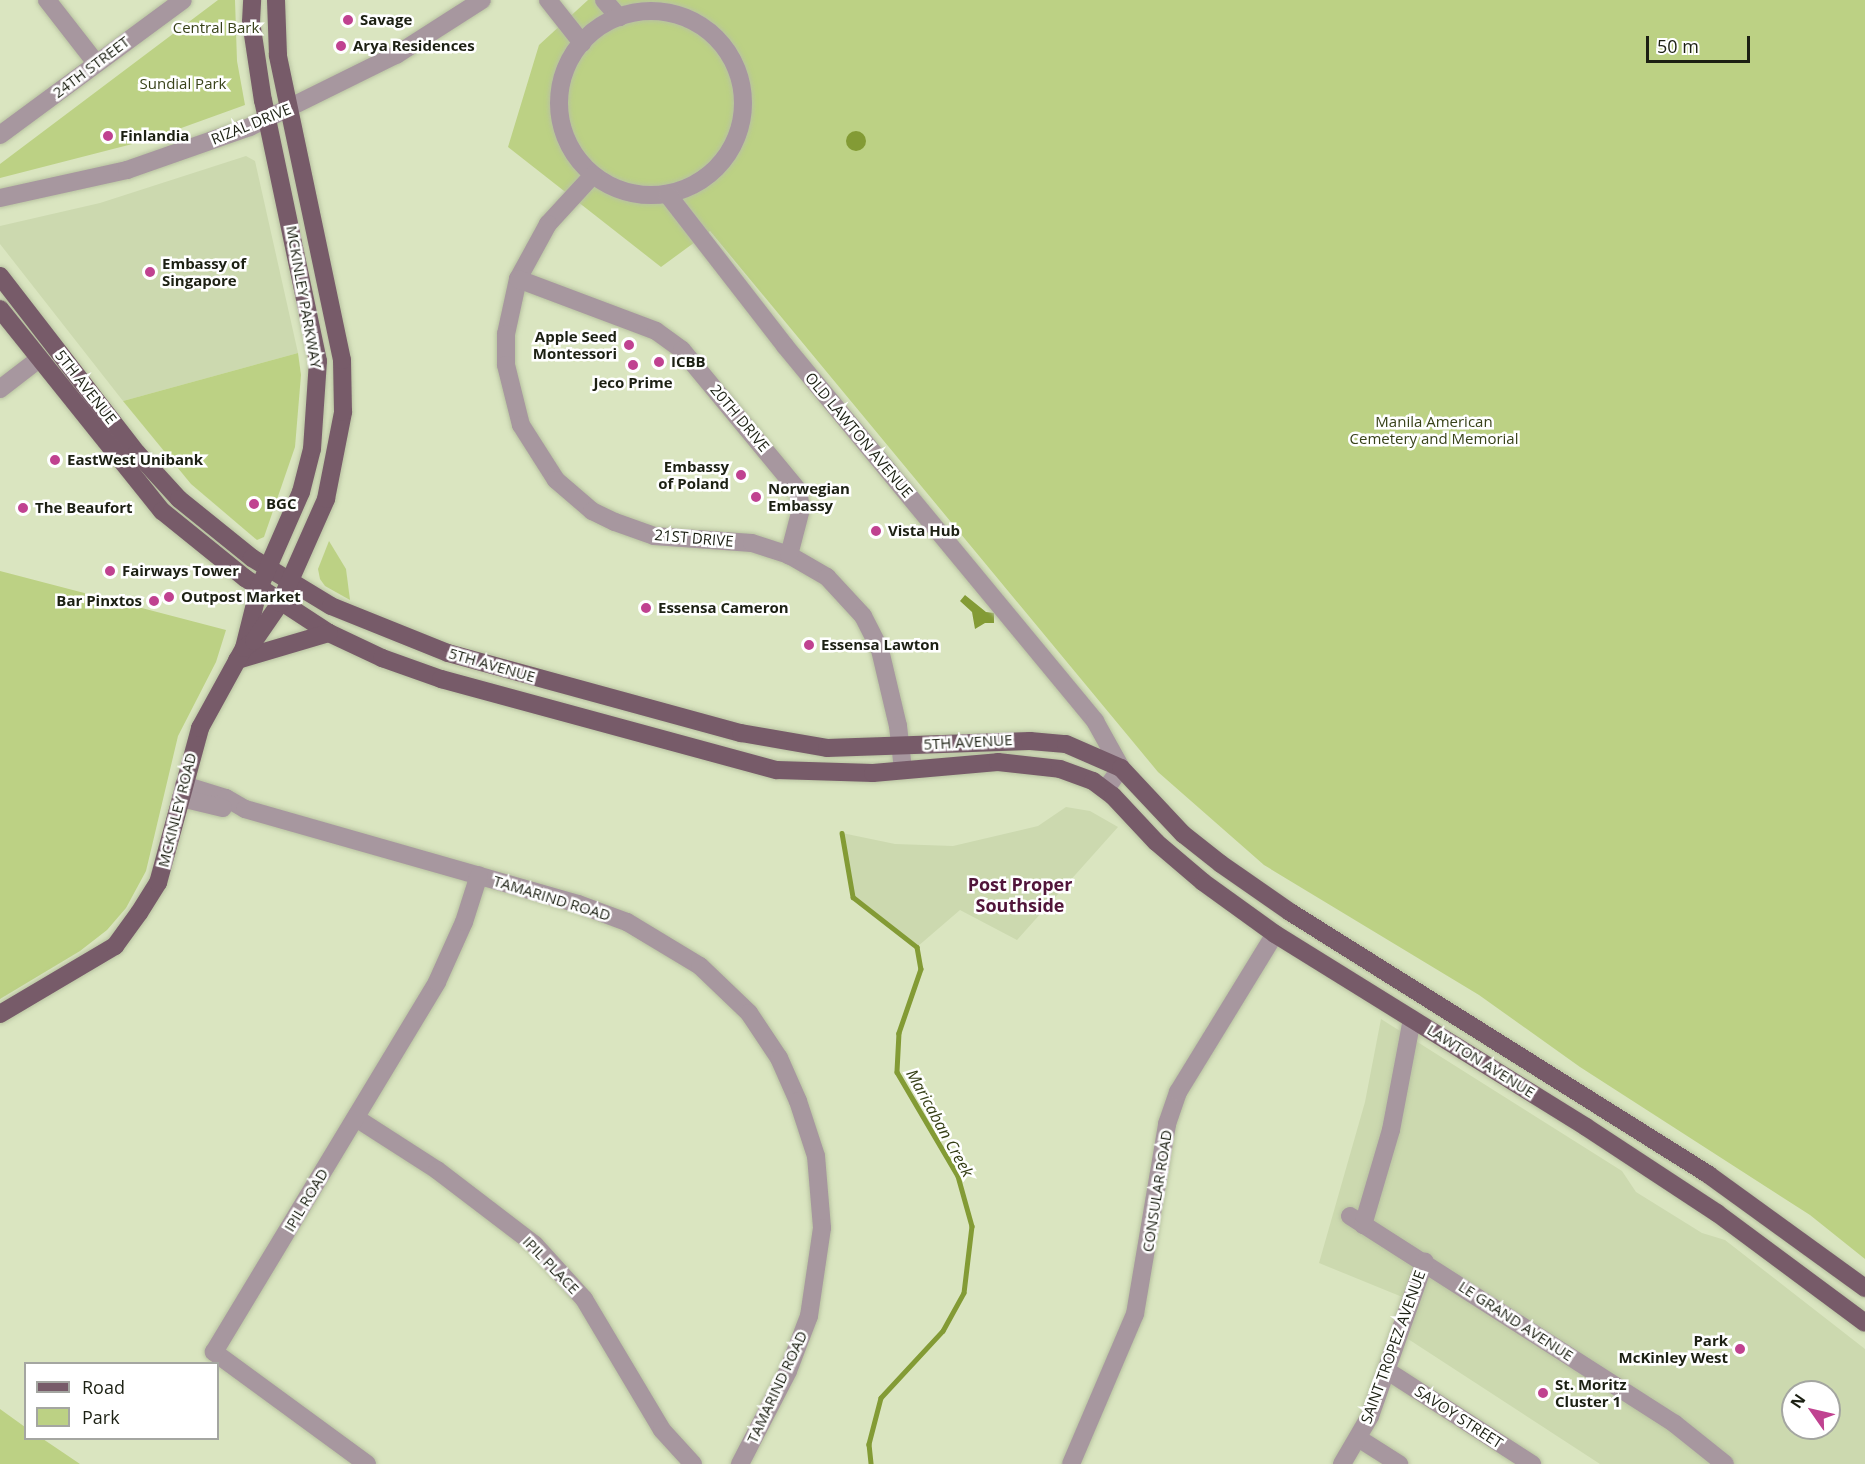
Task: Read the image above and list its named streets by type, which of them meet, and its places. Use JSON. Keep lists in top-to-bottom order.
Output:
{
  "streets": {
    "main road": [
      "MCKINLEY PARKWAY",
      "5TH AVENUE",
      "MCKINLEY ROAD",
      "LAWTON AVENUE"
    ],
    "street": [
      "24TH STREET",
      "RIZAL DRIVE",
      "20TH DRIVE",
      "OLD LAWTON AVENUE",
      "21ST DRIVE",
      "TAMARIND ROAD",
      "CONSULAR ROAD",
      "IPIL ROAD",
      "IPIL PLACE",
      "LE GRAND AVENUE",
      "SAINT TROPEZ AVENUE",
      "SAVOY STREET"
    ]
  },
  "crossings": [
    ["RIZAL DRIVE", "MCKINLEY PARKWAY"],
    ["MCKINLEY PARKWAY", "5TH AVENUE"],
    ["MCKINLEY PARKWAY", "MCKINLEY ROAD"],
    ["5TH AVENUE", "OLD LAWTON AVENUE"],
    ["5TH AVENUE", "21ST DRIVE"],
    ["5TH AVENUE", "MCKINLEY ROAD"],
    ["5TH AVENUE", "LAWTON AVENUE"],
    ["20TH DRIVE", "21ST DRIVE"],
    ["OLD LAWTON AVENUE", "21ST DRIVE"],
    ["OLD LAWTON AVENUE", "LAWTON AVENUE"],
    ["MCKINLEY ROAD", "TAMARIND ROAD"],
    ["TAMARIND ROAD", "IPIL ROAD"],
    ["LAWTON AVENUE", "CONSULAR ROAD"],
    ["LAWTON AVENUE", "LE GRAND AVENUE"],
    ["IPIL ROAD", "IPIL PLACE"],
    ["LE GRAND AVENUE", "SAINT TROPEZ AVENUE"],
    ["SAINT TROPEZ AVENUE", "SAVOY STREET"]
  ],
  "districts": ["Post Proper Southside"],
  "water": ["Maricaban Creek"],
  "parks": ["Central Bark", "Sundial Park", "Manila American Cemetery and Memorial"],
  "places": [
    "Savage",
    "Arya Residences",
    "Finlandia",
    "Embassy of Singapore",
    "Apple Seed Montessori",
    "ICBB",
    "Jeco Prime",
    "EastWest Unibank",
    "Embassy of Poland",
    "Norwegian Embassy",
    "BGC",
    "The Beaufort",
    "Vista Hub",
    "Fairways Tower",
    "Outpost Market",
    "Bar Pinxtos",
    "Essensa Cameron",
    "Essensa Lawton",
    "Park McKinley West",
    "St. Moritz Cluster 1"
  ],
  "legend": ["Road", "Park"],
  "scale_bar": "50 m",
  "north": "top left"
}
